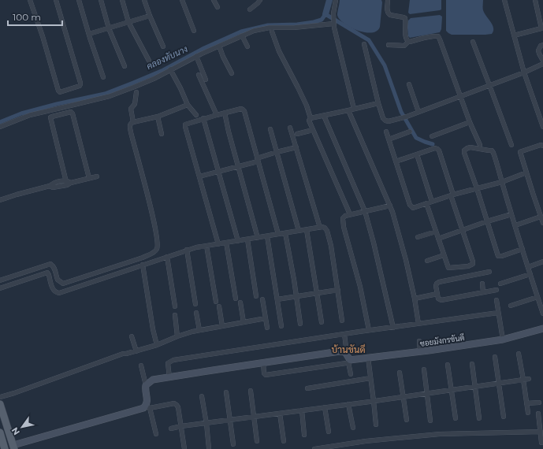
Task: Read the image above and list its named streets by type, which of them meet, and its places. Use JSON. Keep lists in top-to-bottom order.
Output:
{
  "streets": {
    "street": ["ซอยมังกรขันดี"]
  },
  "districts": ["บ้านขันดี"],
  "water": ["คลองทับนาง"],
  "scale_bar": "100 m",
  "north": "bottom left"
}
